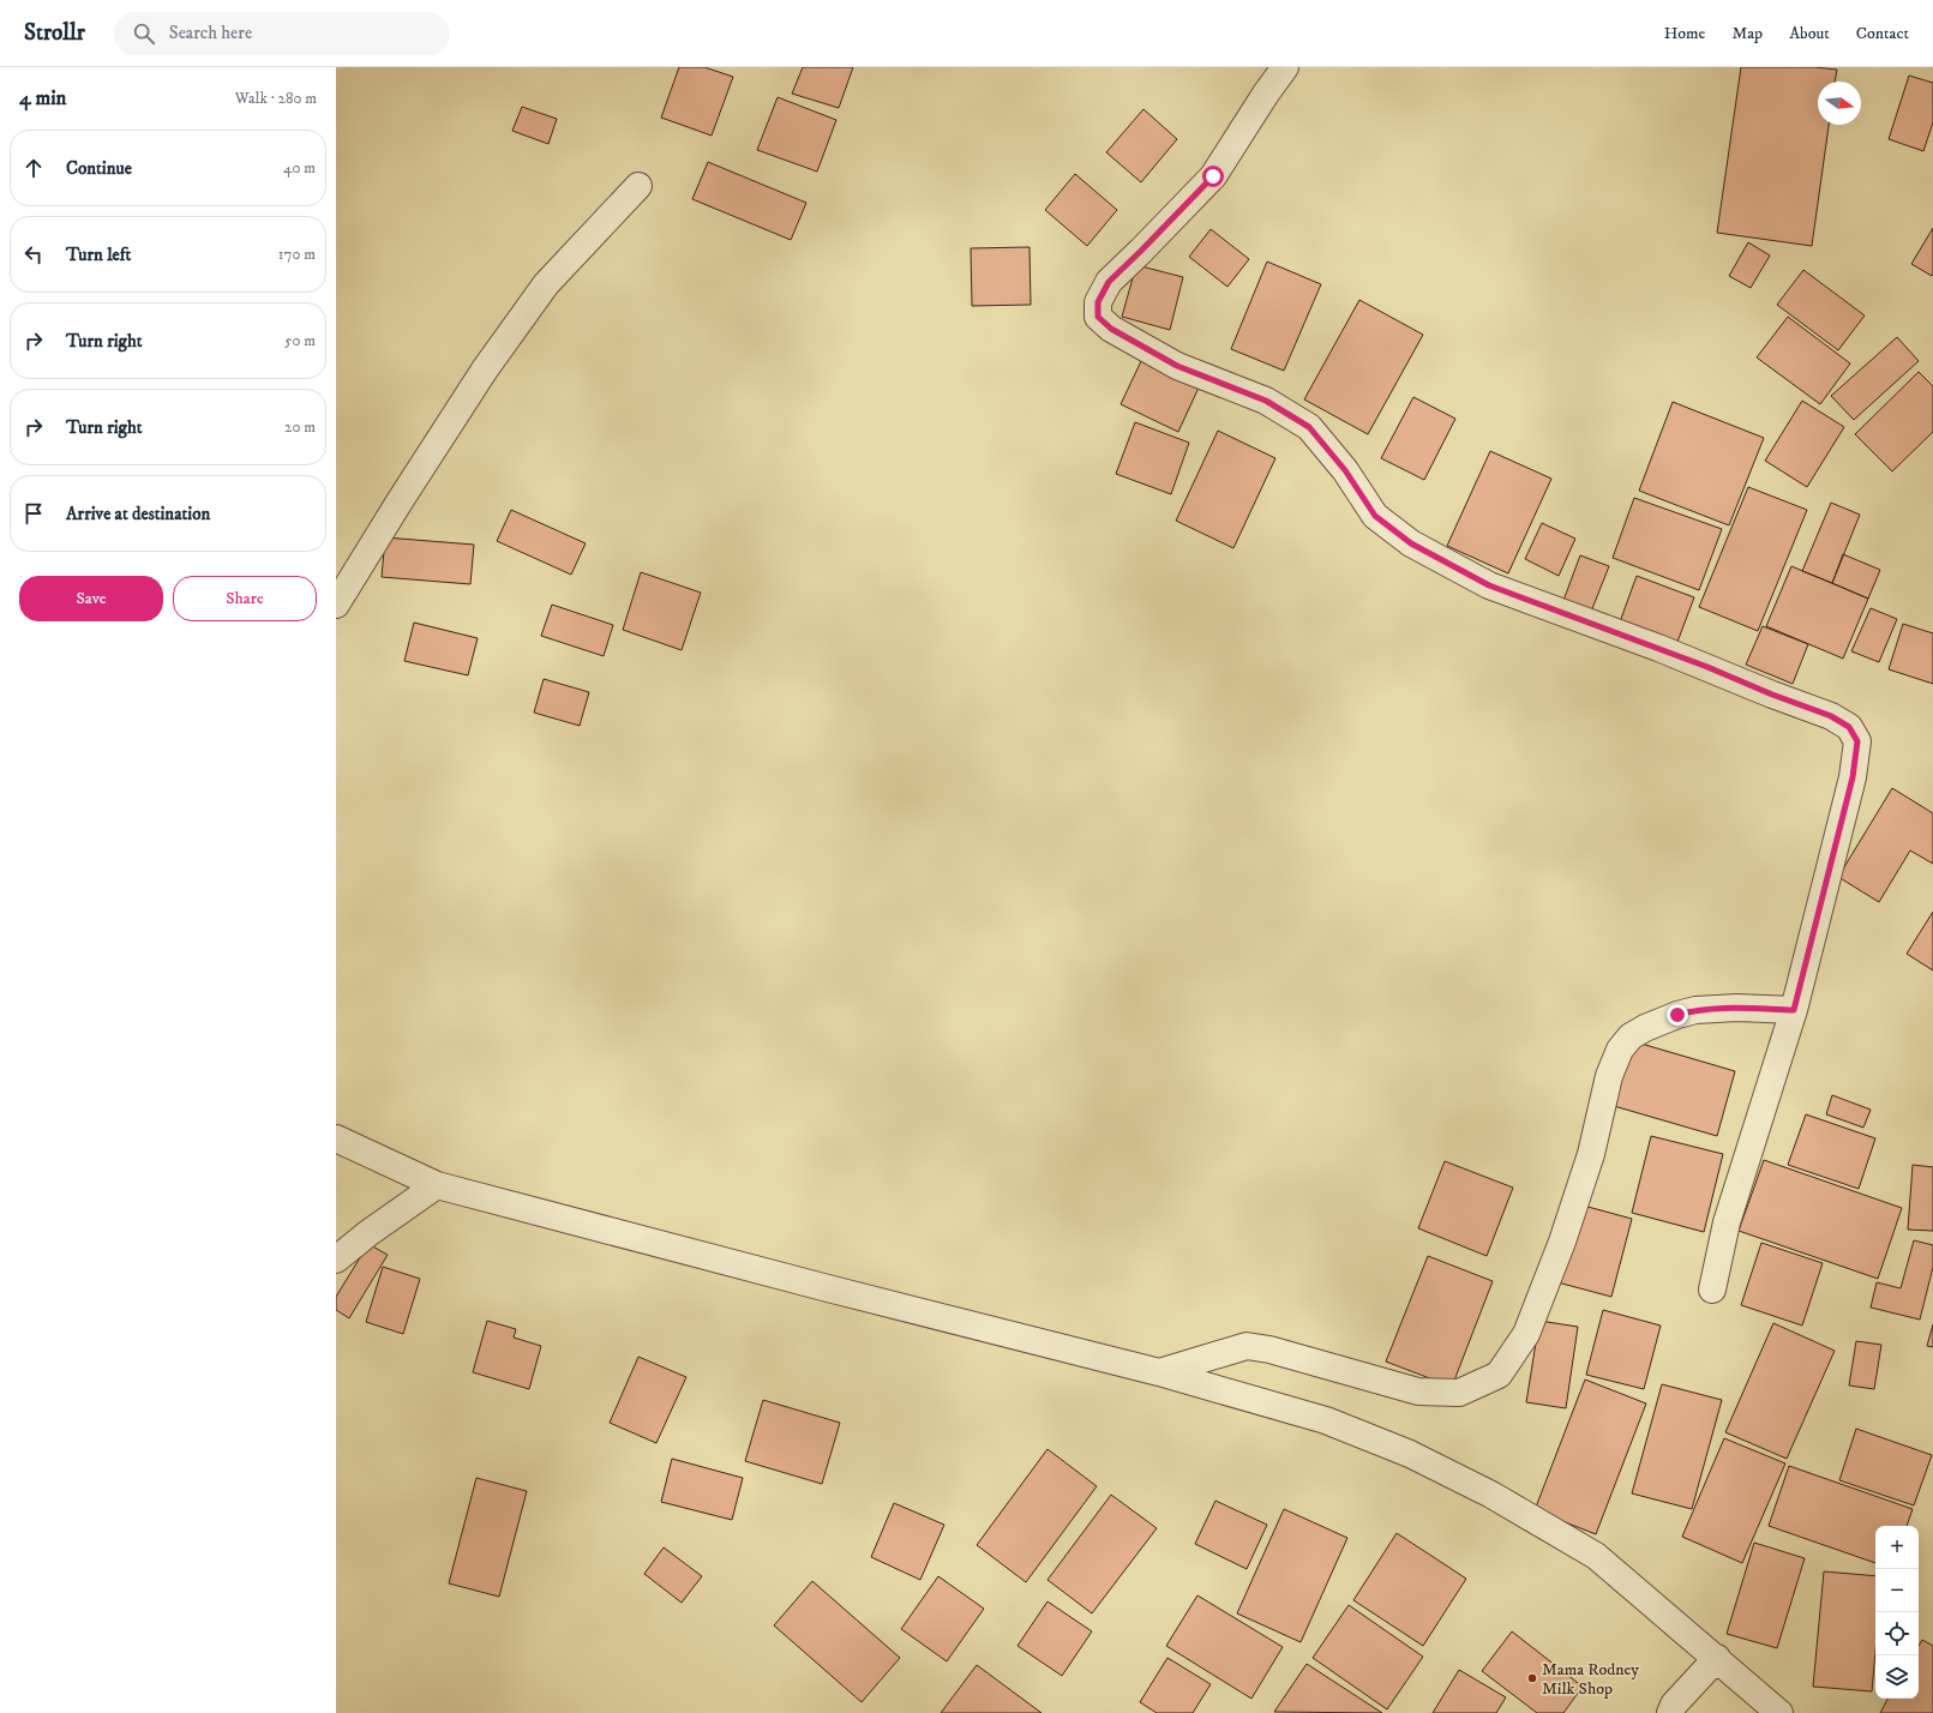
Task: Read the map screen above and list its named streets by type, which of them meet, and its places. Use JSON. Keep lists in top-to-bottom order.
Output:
{
  "places": ["Mama Rodney Milk Shop"],
  "north": "right",
  "page": {
    "header": "Strollr",
    "search": "Search here",
    "nav": [
      "Home",
      "Map",
      "About",
      "Contact"
    ],
    "heading": ["4 min", "Walk · 280 m"],
    "list": [
      ["Continue", "40 m"],
      ["Turn left", "170 m"],
      ["Turn right", "50 m"],
      ["Turn right", "20 m"],
      "Arrive at destination"
    ],
    "buttons": ["Save", "Share"],
    "map_buttons": ["+", "−"]
  }
}
